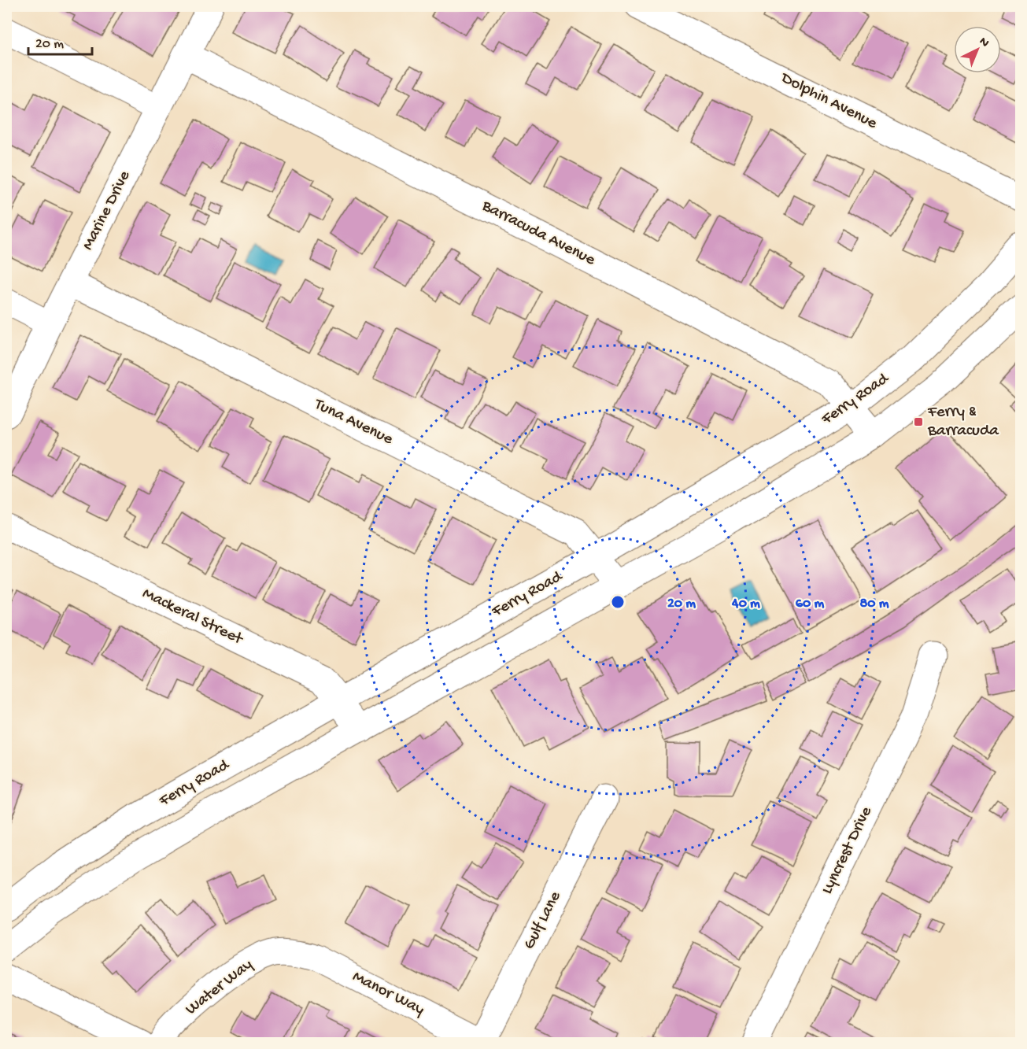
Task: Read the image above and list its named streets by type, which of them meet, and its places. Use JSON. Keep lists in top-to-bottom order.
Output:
{
  "streets": {
    "street": [
      "Dolphin Avenue",
      "Marine Drive",
      "Barracuda Avenue",
      "Ferry Road",
      "Tuna Avenue",
      "Mackeral Street",
      "Lyncrest Drive",
      "Gulf Lane",
      "Water Way",
      "Manor Way"
    ]
  },
  "crossings": [
    ["Marine Drive", "Barracuda Avenue"],
    ["Marine Drive", "Tuna Avenue"],
    ["Barracuda Avenue", "Ferry Road"],
    ["Ferry Road", "Tuna Avenue"],
    ["Ferry Road", "Mackeral Street"],
    ["Gulf Lane", "Manor Way"],
    ["Water Way", "Manor Way"]
  ],
  "places": {
    "transit": ["Ferry & Barracuda"]
  },
  "scale_bar": "20 m",
  "north": "top right",
  "rings": [
    "20 m",
    "40 m",
    "60 m",
    "80 m"
  ]
}
